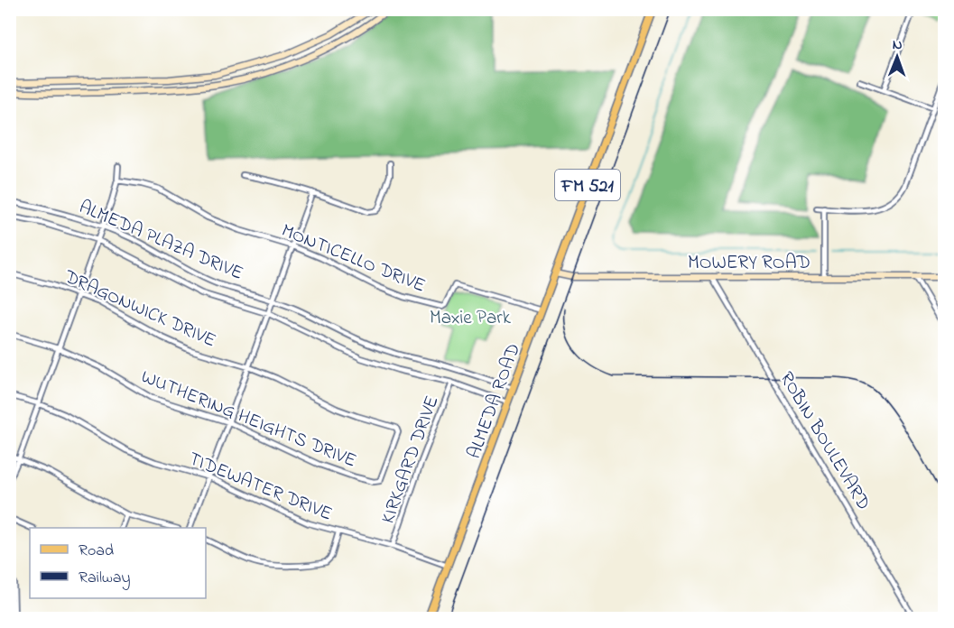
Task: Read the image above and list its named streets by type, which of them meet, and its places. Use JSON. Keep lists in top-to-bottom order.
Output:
{
  "streets": {
    "main road": ["FM 521", "MOWERY ROAD", "ALMEDA ROAD"],
    "street": [
      "ALMEDA PLAZA DRIVE",
      "MONTICELLO DRIVE",
      "DRAGONWICK DRIVE",
      "WUTHERING HEIGHTS DRIVE",
      "ROBIN BOULEVARD",
      "KIRKGARD DRIVE",
      "TIDEWATER DRIVE"
    ]
  },
  "crossings": [
    ["ALMEDA PLAZA DRIVE", "ALMEDA ROAD"],
    ["ALMEDA PLAZA DRIVE", "KIRKGARD DRIVE"],
    ["MONTICELLO DRIVE", "ALMEDA ROAD"],
    ["MOWERY ROAD", "ALMEDA ROAD"],
    ["MOWERY ROAD", "ROBIN BOULEVARD"],
    ["DRAGONWICK DRIVE", "WUTHERING HEIGHTS DRIVE"],
    ["ALMEDA ROAD", "TIDEWATER DRIVE"],
    ["KIRKGARD DRIVE", "TIDEWATER DRIVE"]
  ],
  "parks": ["Maxie Park"],
  "legend": ["Road", "Railway"],
  "north": "top"
}
